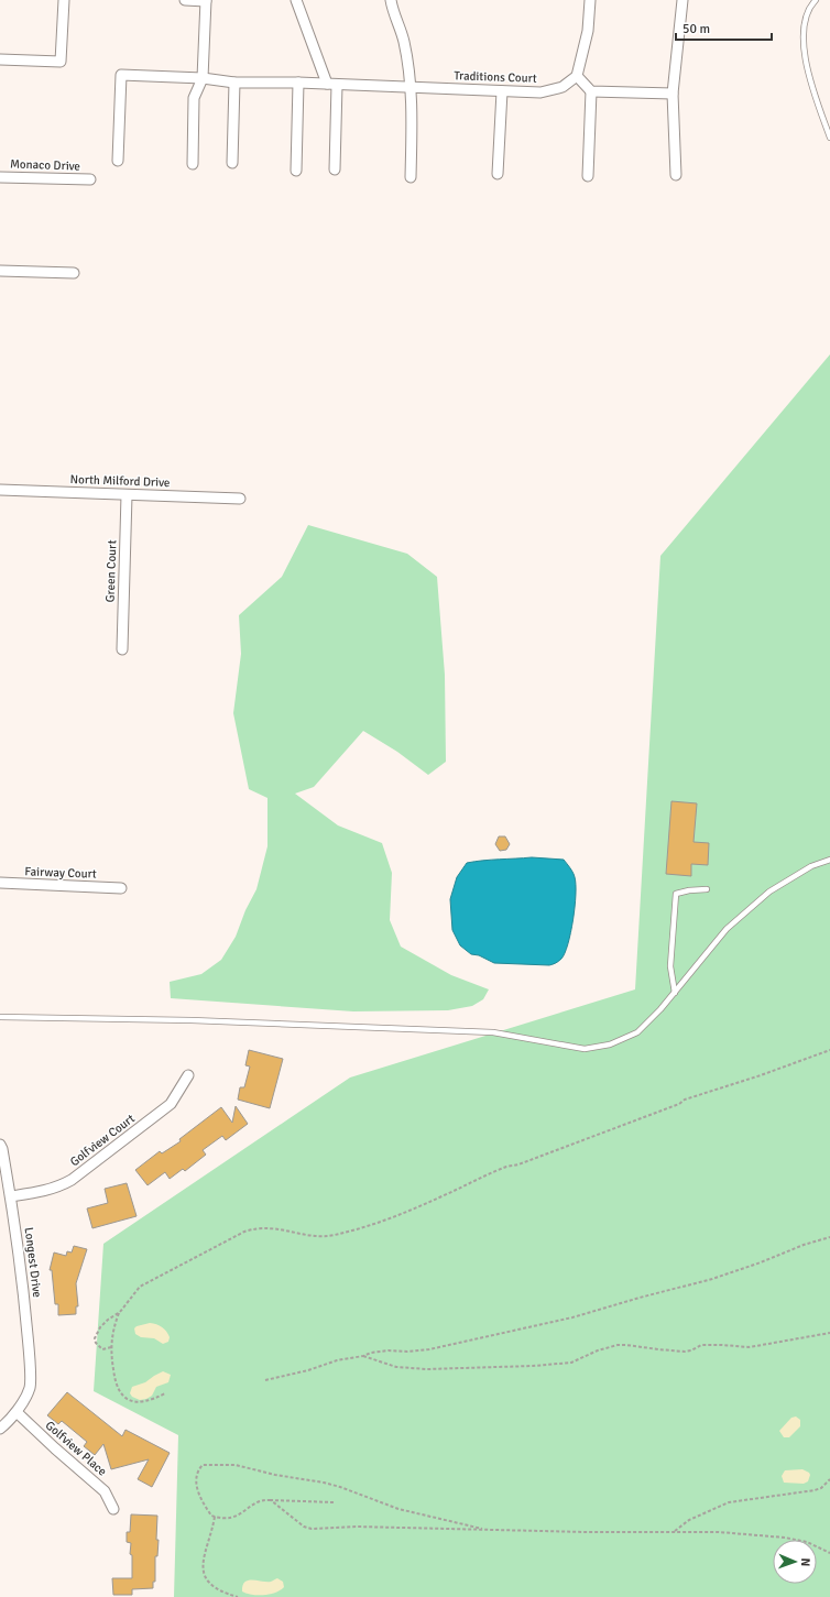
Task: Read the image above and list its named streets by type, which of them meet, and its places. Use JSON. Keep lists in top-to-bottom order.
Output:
{
  "streets": {
    "street": [
      "Traditions Court",
      "Monaco Drive",
      "North Milford Drive",
      "Green Court",
      "Fairway Court",
      "Golfview Court",
      "Longest Drive",
      "Golfview Place"
    ]
  },
  "crossings": [
    ["North Milford Drive", "Green Court"],
    ["Golfview Court", "Longest Drive"],
    ["Longest Drive", "Golfview Place"]
  ],
  "scale_bar": "50 m",
  "north": "right"
}
